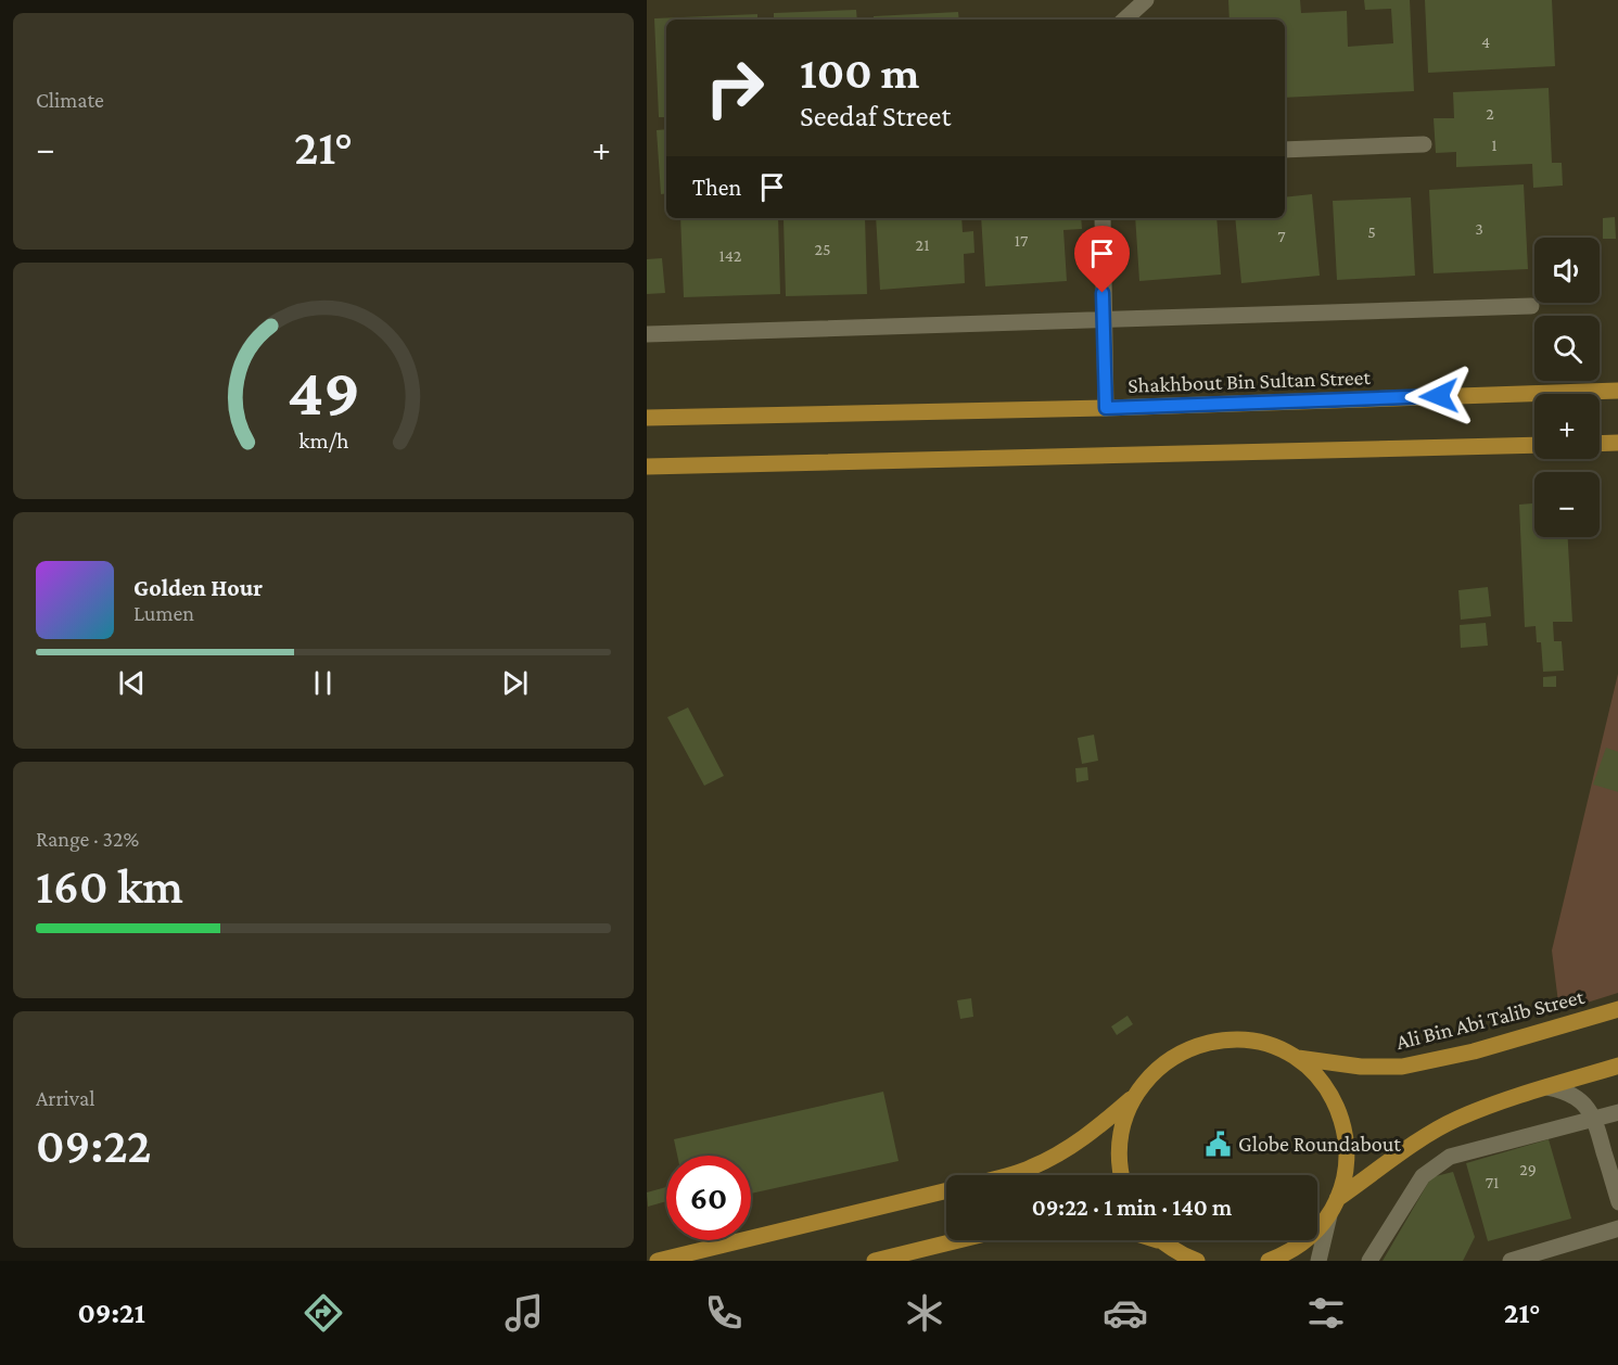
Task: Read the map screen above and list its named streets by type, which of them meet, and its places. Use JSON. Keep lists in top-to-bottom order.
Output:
{
  "streets": {
    "main road": ["Shakhbout Bin Sultan Street", "Ali Bin Abi Talib Street"]
  },
  "places": {
    "public building": ["Globe Roundabout"]
  },
  "house_numbers": [
    "4",
    "2",
    "1",
    "3",
    "5",
    "7",
    "17",
    "21",
    "25",
    "142",
    "29",
    "71"
  ],
  "page": {
    "tile": [
      "Climate",
      ["Range · 32%", "160 km"],
      ["Arrival", "09:22"]
    ],
    "turn": ["100 m", "Seedaf Street"],
    "heat": ["−", "21°", "+"],
    "then": "Then",
    "map_buttons": ["+", "−"],
    "song": ["Golden Hour", "Lumen"],
    "limit": "60",
    "trip": "09:22 · 1 min · 140 m",
    "tabs": ["09:21", "21°"],
    "gauge": ["49", "km/h"]
  }
}
